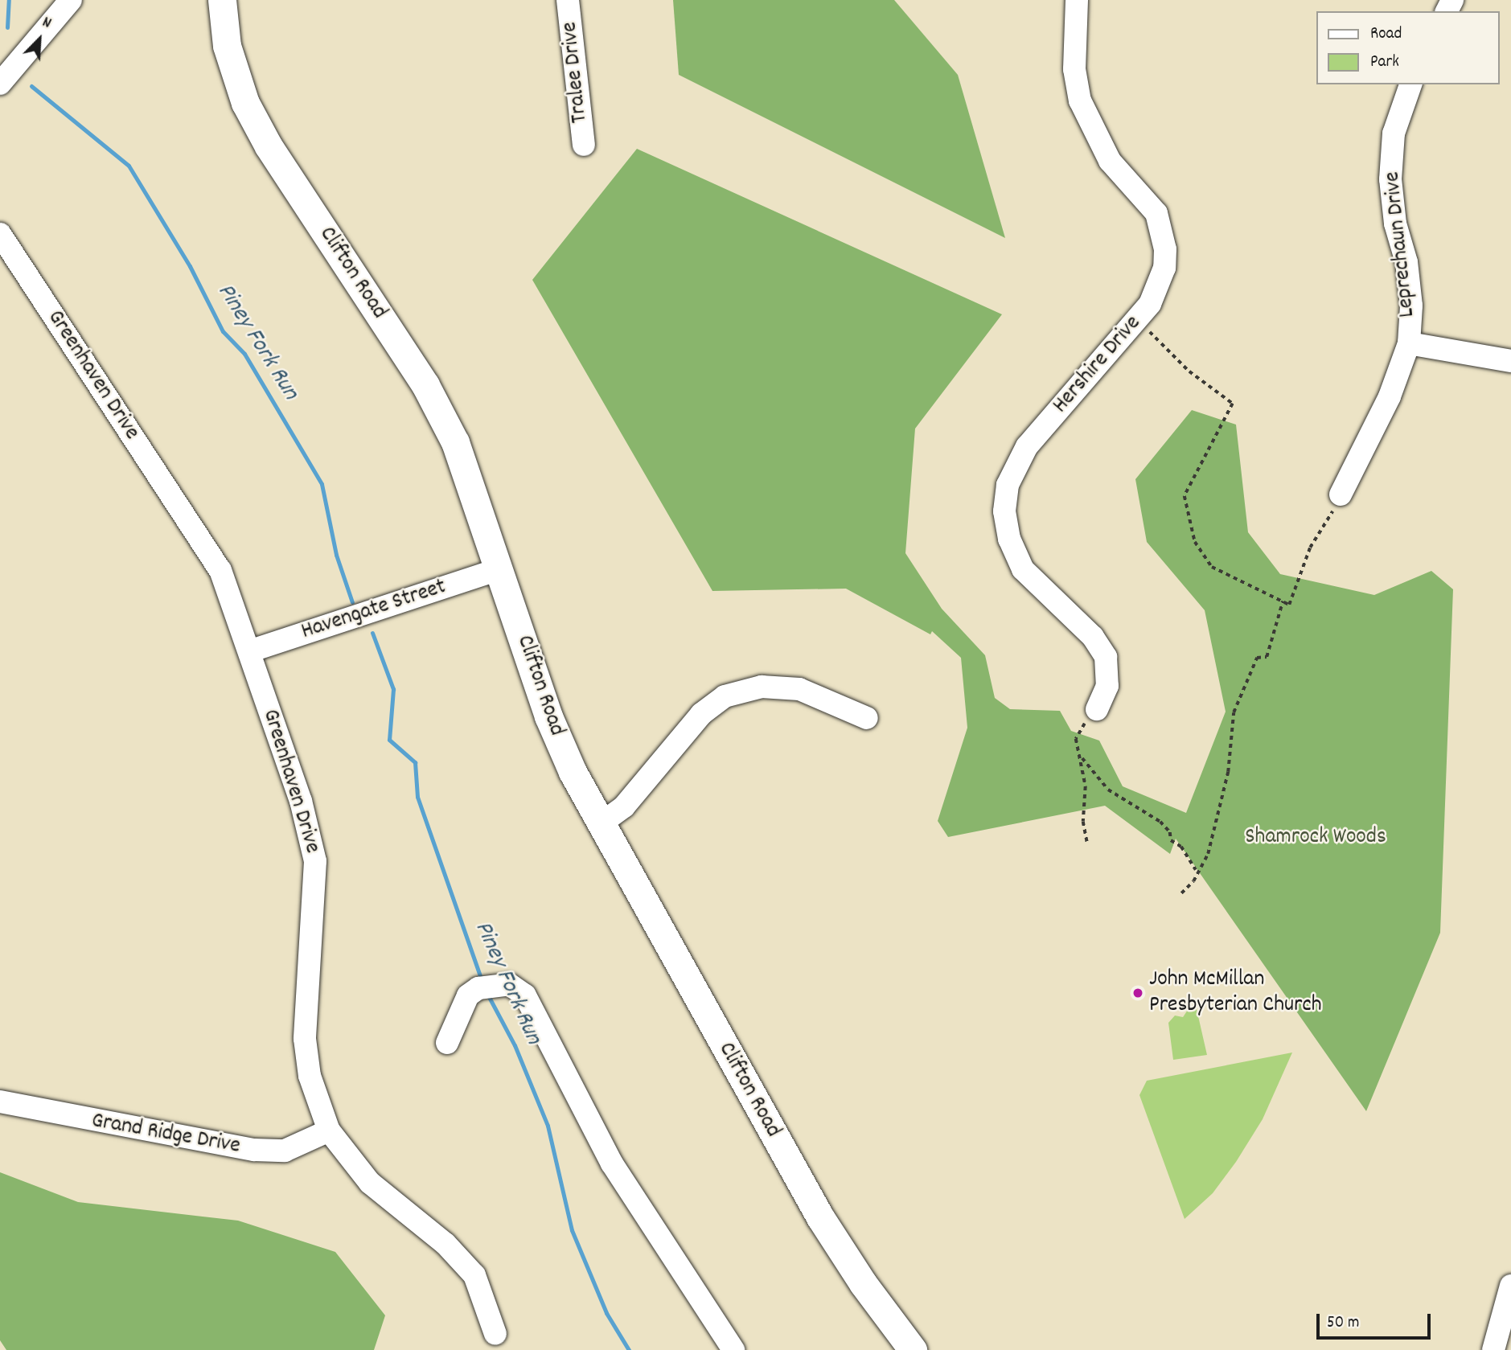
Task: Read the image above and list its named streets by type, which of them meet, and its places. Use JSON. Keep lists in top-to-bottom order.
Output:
{
  "streets": {
    "main road": ["Clifton Road"],
    "street": [
      "Tralee Drive",
      "Leprechaun Drive",
      "Hershire Drive",
      "Greenhaven Drive",
      "Havengate Street",
      "Grand Ridge Drive"
    ]
  },
  "crossings": [
    ["Clifton Road", "Havengate Street"],
    ["Greenhaven Drive", "Havengate Street"],
    ["Greenhaven Drive", "Grand Ridge Drive"]
  ],
  "water": ["Piney Fork Run"],
  "parks": ["Shamrock Woods"],
  "places": ["John McMillan Presbyterian Church"],
  "legend": ["Road", "Park"],
  "scale_bar": "50 m",
  "north": "top right"
}
